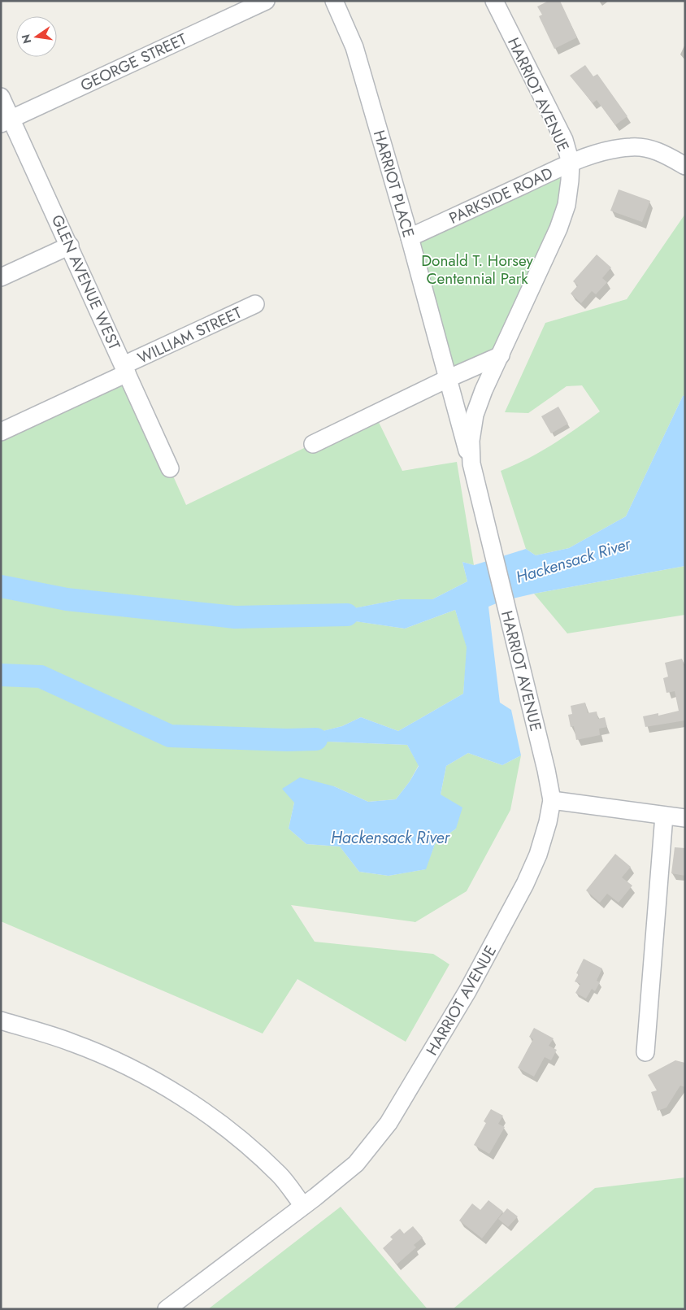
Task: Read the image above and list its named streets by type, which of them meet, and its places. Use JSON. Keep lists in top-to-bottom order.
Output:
{
  "streets": {
    "street": [
      "GEORGE STREET",
      "HARRIOT AVENUE",
      "HARRIOT PLACE",
      "PARKSIDE ROAD",
      "GLEN AVENUE WEST",
      "WILLIAM STREET"
    ]
  },
  "crossings": [
    ["GEORGE STREET", "GLEN AVENUE WEST"],
    ["HARRIOT AVENUE", "HARRIOT PLACE"],
    ["HARRIOT AVENUE", "PARKSIDE ROAD"],
    ["HARRIOT PLACE", "PARKSIDE ROAD"],
    ["GLEN AVENUE WEST", "WILLIAM STREET"]
  ],
  "water": ["Hackensack River"],
  "parks": ["Donald T. Horsey Centennial Park"],
  "north": "left"
}
